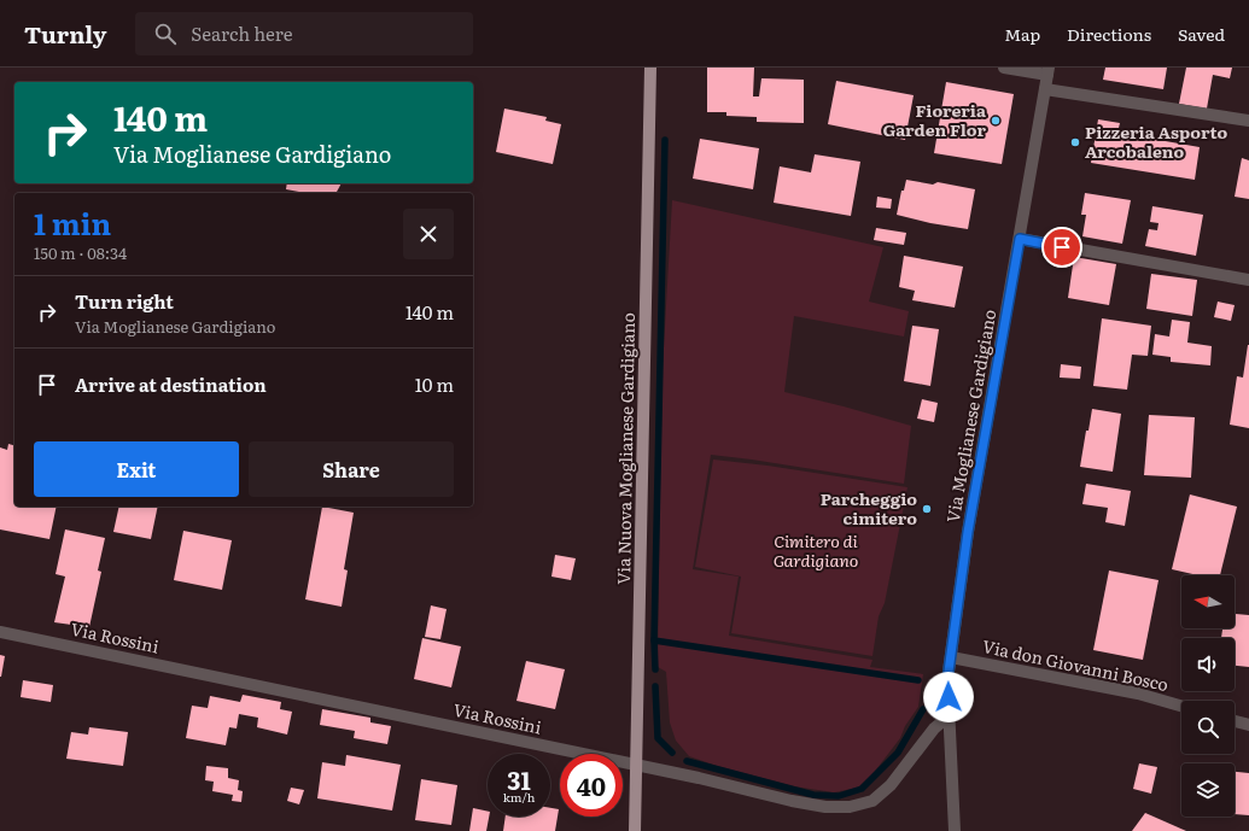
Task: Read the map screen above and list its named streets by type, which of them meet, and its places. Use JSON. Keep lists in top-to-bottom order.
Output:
{
  "streets": {
    "main road": ["Via Nuova Moglianese Gardigiano"],
    "street": ["Via Moglianese Gardigiano", "Via Rossini", "Via don Giovanni Bosco"]
  },
  "crossings": [
    ["Via Moglianese Gardigiano", "Via Rossini"],
    ["Via Moglianese Gardigiano", "Via don Giovanni Bosco"],
    ["Via Nuova Moglianese Gardigiano", "Via Rossini"]
  ],
  "parks": ["Cimitero di Gardigiano"],
  "places": ["Fioreria Garden Flor", "Pizzeria Asporto Arcobaleno", "Parcheggio cimitero"],
  "north": "left",
  "page": {
    "header": "Turnly",
    "search": "Search here",
    "nav": ["Map", "Directions", "Saved"],
    "turn": ["140 m", "Via Moglianese Gardigiano"],
    "heading": ["1 min", "150 m · 08:34"],
    "list": [
      {
        "name": "Turn right",
        "note": "Via Moglianese Gardigiano",
        "value": "140 m"
      },
      {
        "name": "Arrive at destination",
        "value": "10 m"
      }
    ],
    "buttons": ["Exit", "Share"],
    "speed": "31 km/h",
    "limit": "40"
  }
}
